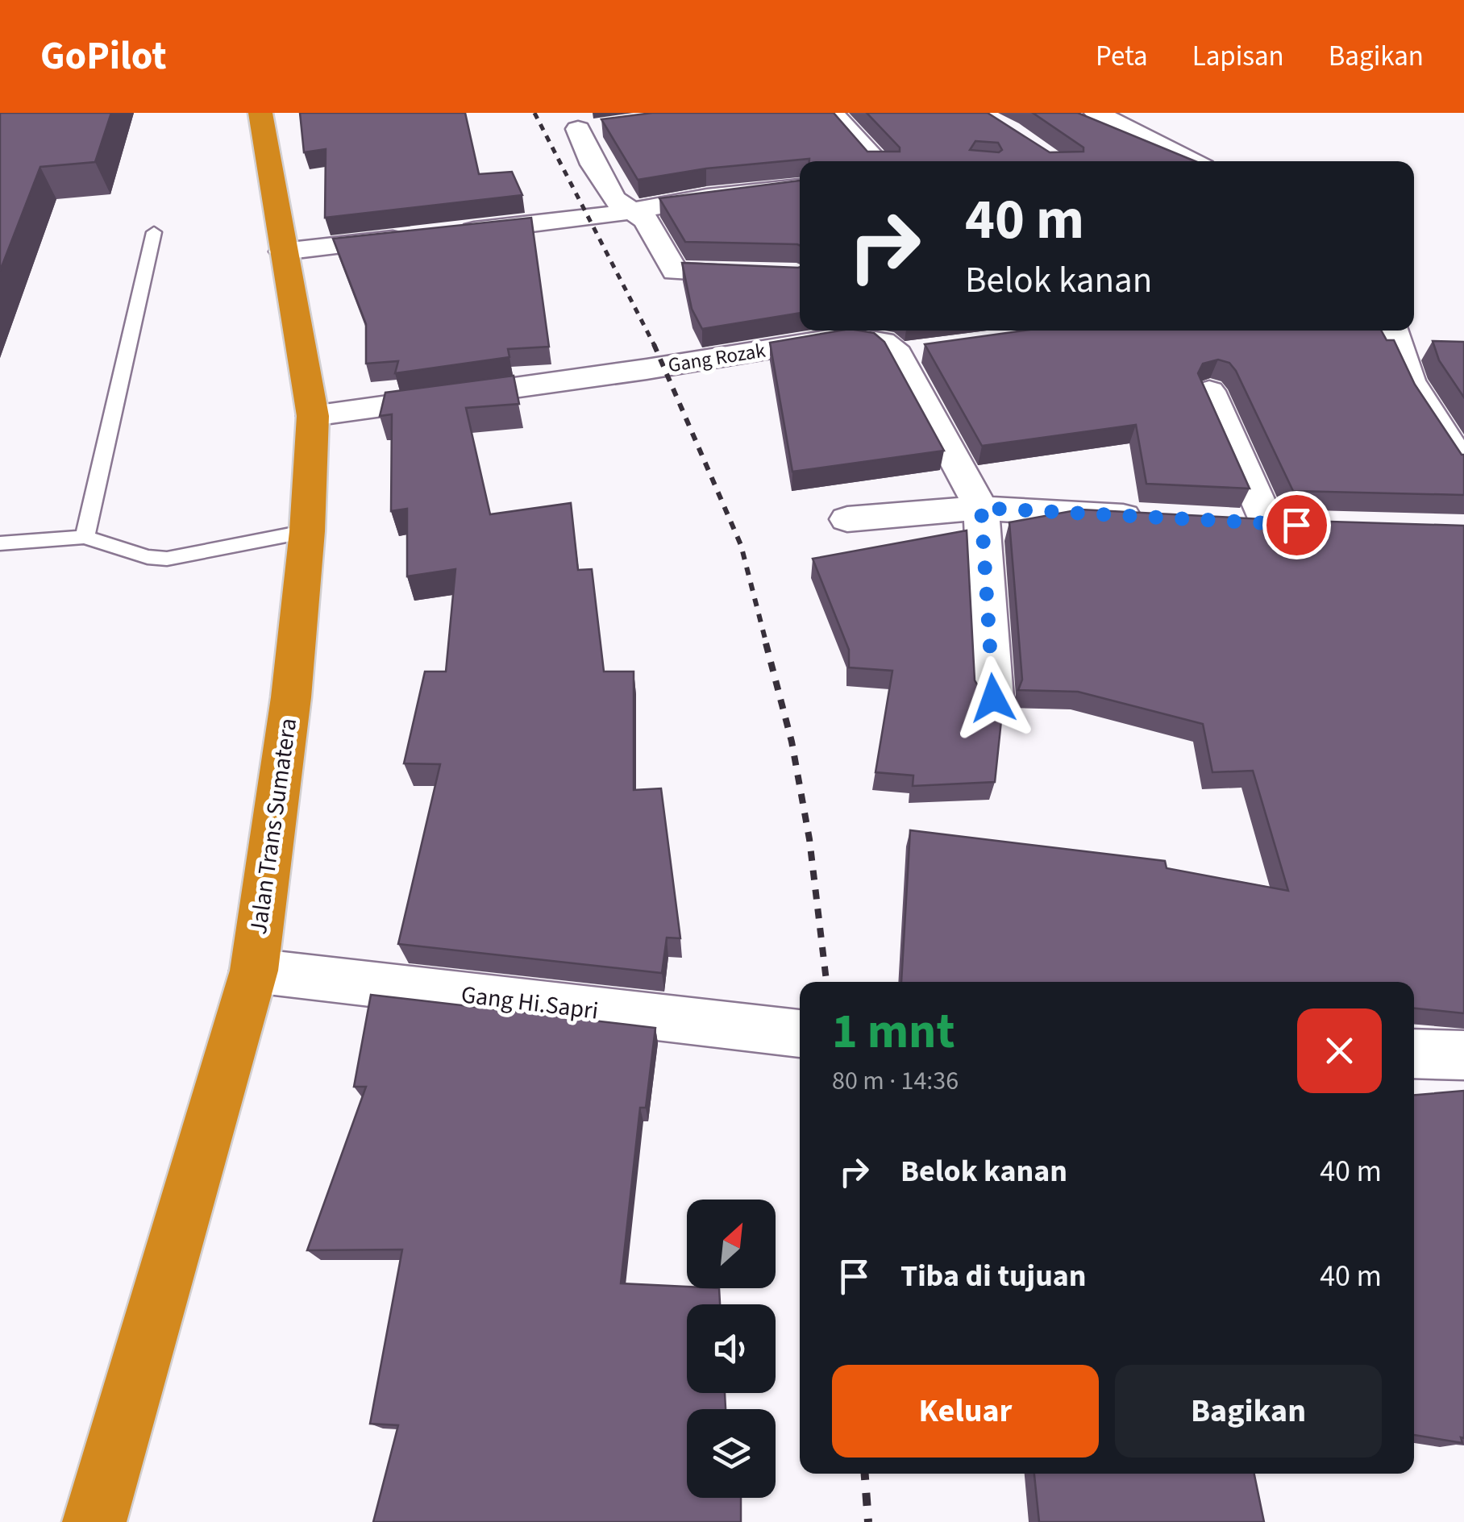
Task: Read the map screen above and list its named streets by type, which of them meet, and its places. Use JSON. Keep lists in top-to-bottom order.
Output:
{
  "streets": {
    "highway": ["Jalan Trans Sumatera"],
    "street": ["Gang Rozak", "Gang Hi.Sapri"]
  },
  "crossings": [
    ["Gang Rozak", "Jalan Trans Sumatera"],
    ["Jalan Trans Sumatera", "Gang Hi.Sapri"]
  ],
  "north": "top right",
  "page": {
    "header": "GoPilot",
    "nav": ["Peta", "Lapisan", "Bagikan"],
    "turn": ["40 m", "Belok kanan"],
    "heading": ["1 mnt", "80 m · 14:36"],
    "list": [
      {
        "name": "Belok kanan",
        "value": "40 m"
      },
      {
        "name": "Tiba di tujuan",
        "value": "40 m"
      }
    ],
    "buttons": ["Keluar", "Bagikan"]
  }
}
